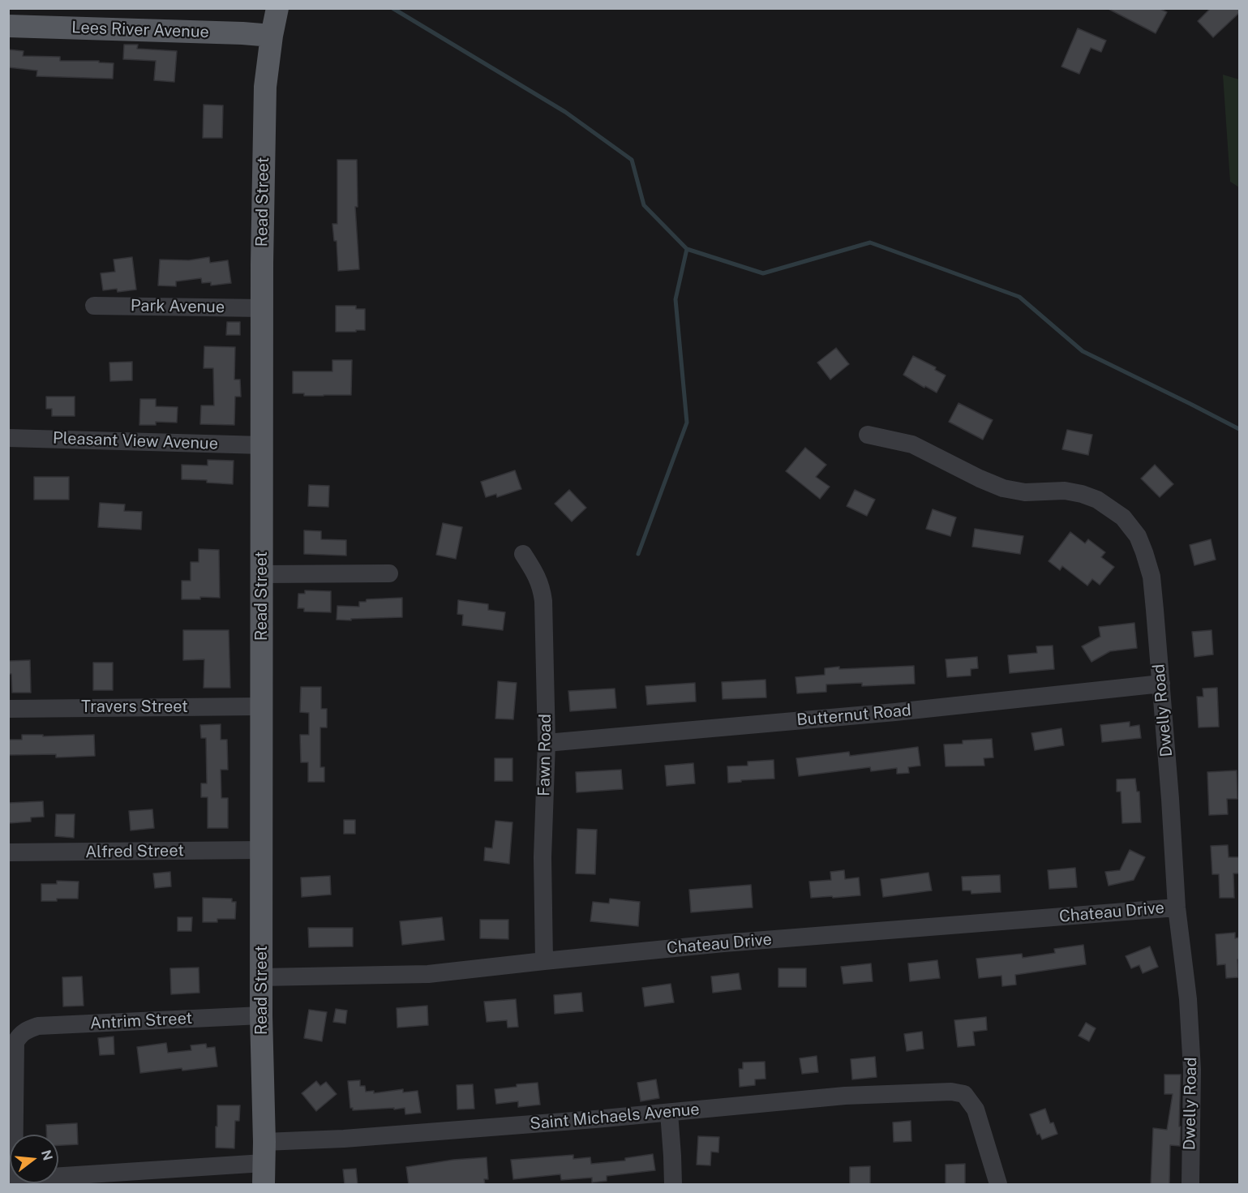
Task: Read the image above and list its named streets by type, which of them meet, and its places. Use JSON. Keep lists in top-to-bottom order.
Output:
{
  "streets": {
    "main road": ["Lees River Avenue", "Read Street"],
    "street": [
      "Park Avenue",
      "Pleasant View Avenue",
      "Travers Street",
      "Dwelly Road",
      "Butternut Road",
      "Fawn Road",
      "Alfred Street",
      "Chateau Drive",
      "Antrim Street",
      "Saint Michaels Avenue"
    ]
  },
  "crossings": [
    ["Lees River Avenue", "Read Street"],
    ["Read Street", "Park Avenue"],
    ["Read Street", "Pleasant View Avenue"],
    ["Read Street", "Travers Street"],
    ["Read Street", "Alfred Street"],
    ["Read Street", "Chateau Drive"],
    ["Read Street", "Antrim Street"],
    ["Read Street", "Saint Michaels Avenue"],
    ["Dwelly Road", "Butternut Road"],
    ["Dwelly Road", "Chateau Drive"],
    ["Butternut Road", "Fawn Road"],
    ["Fawn Road", "Chateau Drive"]
  ],
  "north": "right"
}
